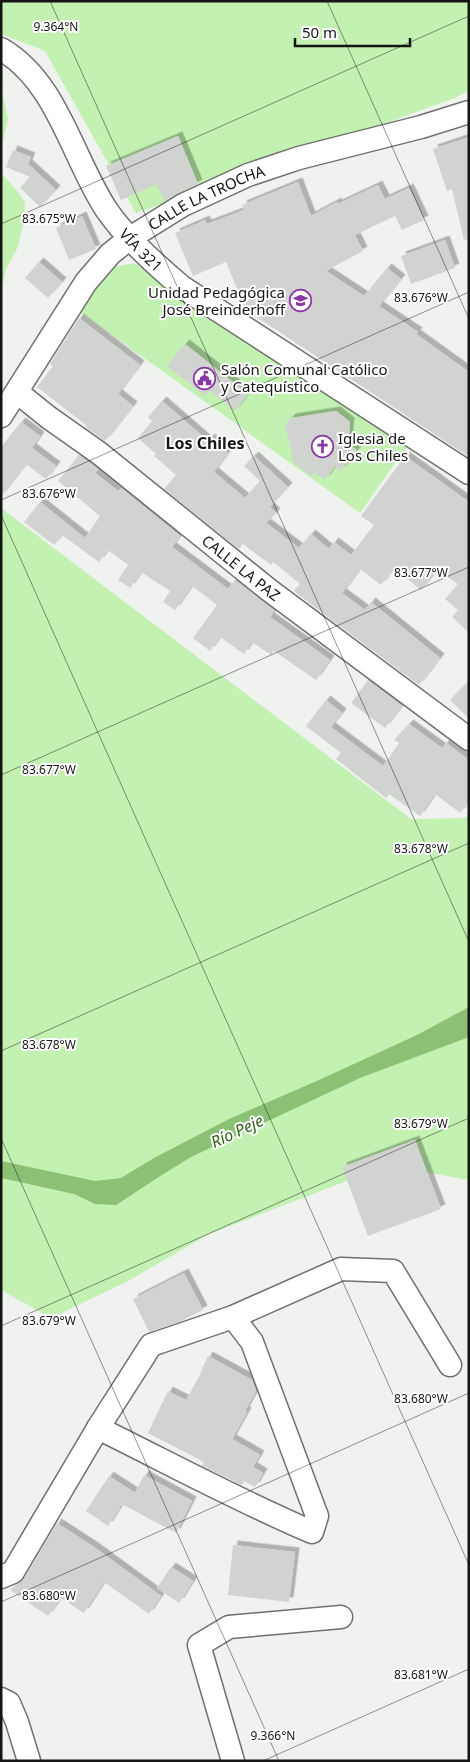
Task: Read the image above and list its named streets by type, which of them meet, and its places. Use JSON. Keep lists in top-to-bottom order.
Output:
{
  "streets": {
    "street": ["CALLE LA TROCHA", "VÍA 321", "CALLE LA PAZ"]
  },
  "crossings": [
    ["CALLE LA TROCHA", "VÍA 321"],
    ["CALLE LA TROCHA", "CALLE LA PAZ"]
  ],
  "districts": ["Los Chiles"],
  "water": ["Río Peje"],
  "places": {
    "school or university": ["Unidad Pedagógica José Breinderhoff"],
    "public building": ["Salón Comunal Católico y Catequístico"],
    "church": ["Iglesia de Los Chiles"]
  },
  "scale_bar": "50 m",
  "coordinates": [
    "9.364°N",
    "83.675°W",
    "83.676°W",
    "83.677°W",
    "83.678°W",
    "83.679°W",
    "83.680°W",
    "83.681°W",
    "9.366°N"
  ]
}
